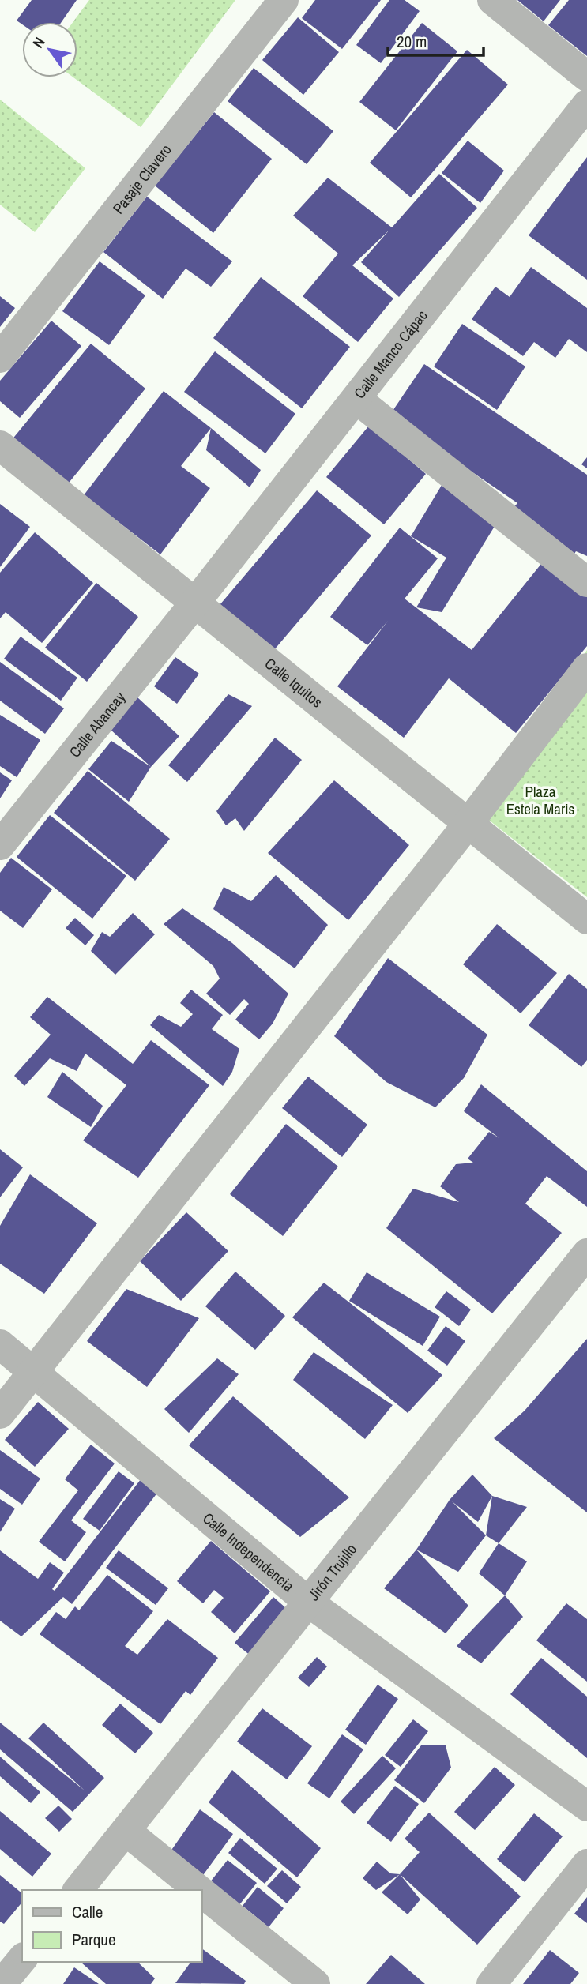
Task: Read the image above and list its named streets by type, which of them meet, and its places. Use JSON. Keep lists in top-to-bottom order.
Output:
{
  "streets": {
    "street": [
      "Pasaje Clavero",
      "Calle Manco Cápac",
      "Calle Iquitos",
      "Calle Abancay",
      "Calle Independencia",
      "Jirón Trujillo"
    ]
  },
  "crossings": [
    ["Calle Manco Cápac", "Calle Iquitos"],
    ["Calle Manco Cápac", "Calle Abancay"],
    ["Calle Iquitos", "Calle Abancay"],
    ["Calle Independencia", "Jirón Trujillo"]
  ],
  "parks": ["Plaza Estela Maris"],
  "legend": ["Calle", "Parque"],
  "scale_bar": "20 m",
  "north": "top left"
}
